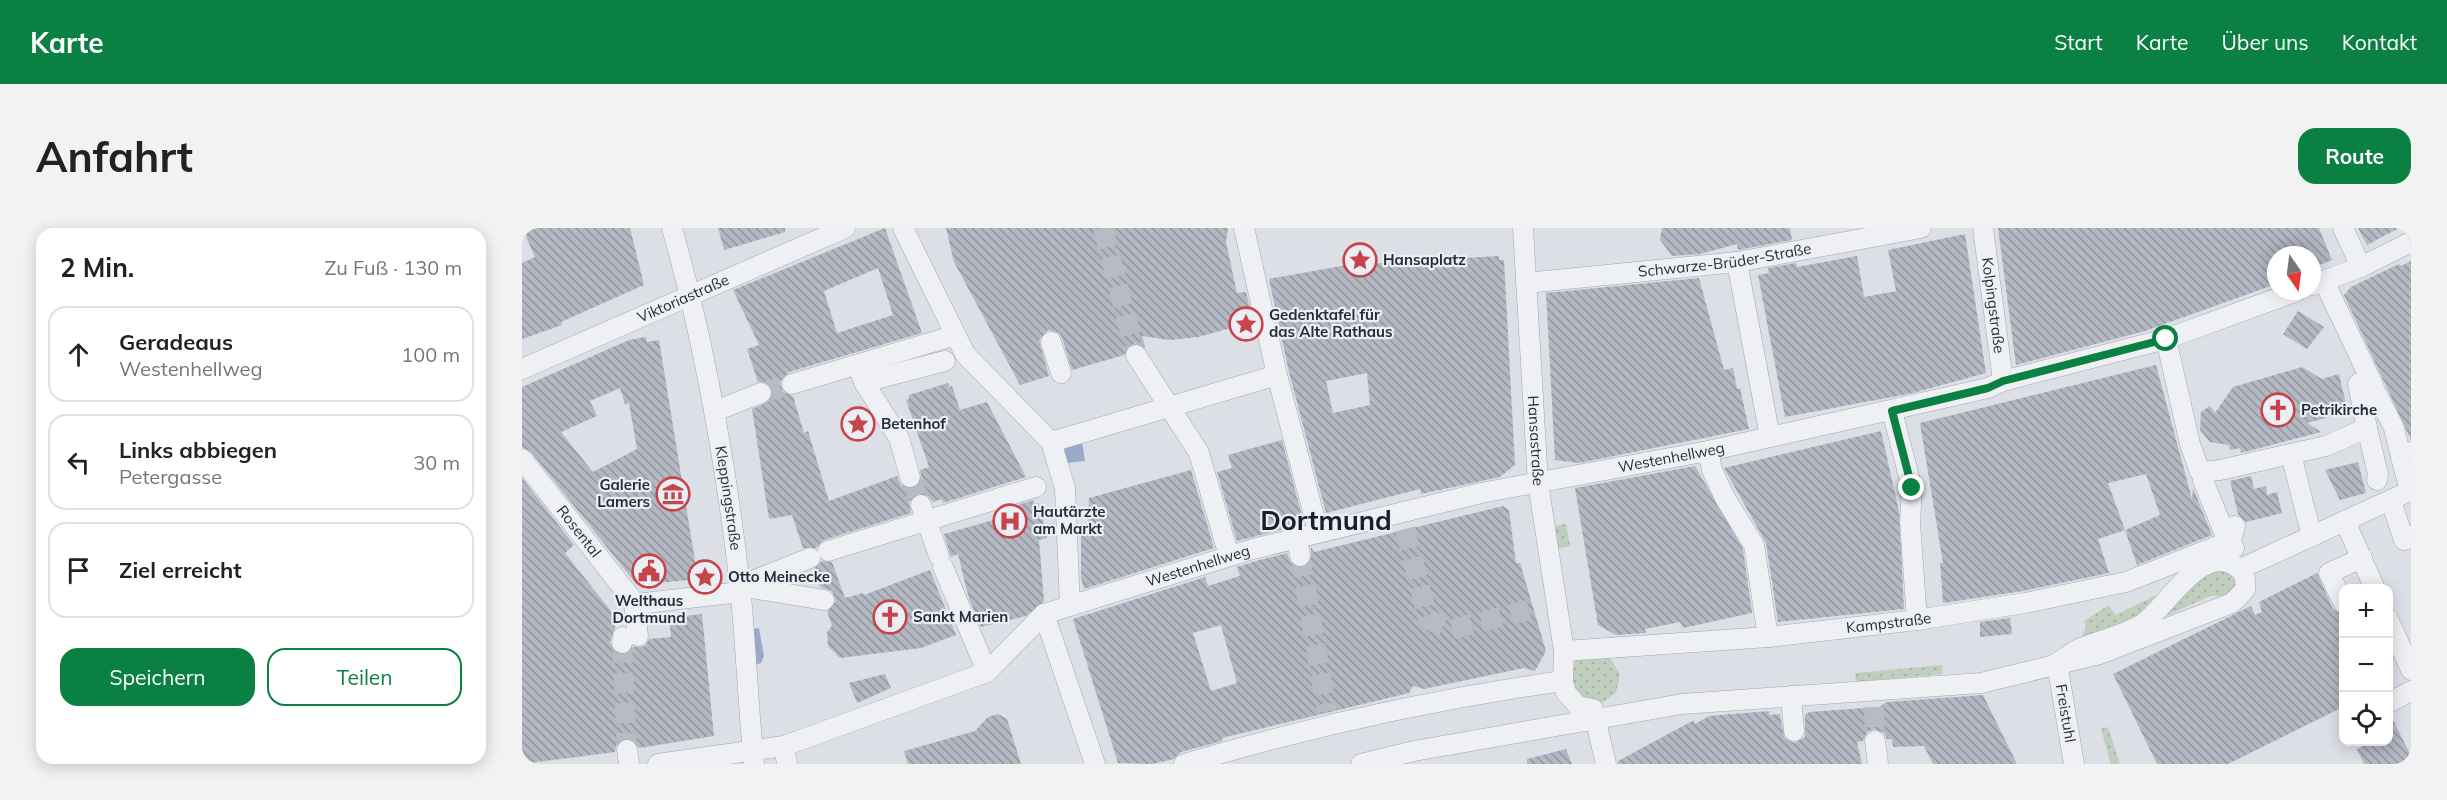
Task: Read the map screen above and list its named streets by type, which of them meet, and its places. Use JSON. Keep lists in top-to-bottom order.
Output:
{
  "streets": {
    "street": [
      "Schwarze-Brüder-Straße",
      "Viktoriastraße",
      "Kolpingstraße",
      "Hansastraße",
      "Westenhellweg",
      "Kleppingstraße",
      "Rosental",
      "Kampstraße",
      "Freistuhl"
    ]
  },
  "crossings": [
    ["Schwarze-Brüder-Straße", "Hansastraße"],
    ["Viktoriastraße", "Kleppingstraße"],
    ["Kolpingstraße", "Westenhellweg"],
    ["Hansastraße", "Westenhellweg"],
    ["Hansastraße", "Kampstraße"]
  ],
  "districts": ["Dortmund"],
  "places": {
    "place": [
      "Hansaplatz",
      "Gedenktafel für das Alte Rathaus",
      "Betenhof",
      "Otto Meinecke"
    ],
    "church": ["Petrikirche", "Sankt Marien"],
    "museum": ["Galerie Lamers"],
    "hospital": ["Hautärzte am Markt"],
    "public building": ["Welthaus Dortmund"]
  },
  "north": "bottom",
  "page": {
    "header": "Karte",
    "nav": [
      "Start",
      "Karte",
      "Über uns",
      "Kontakt"
    ],
    "buttons": [
      "Route",
      ["Speichern", "Teilen"]
    ],
    "title": "Anfahrt",
    "heading": ["2 Min.", "Zu Fuß · 130 m"],
    "list": [
      ["Geradeaus", "Westenhellweg", "100 m"],
      ["Links abbiegen", "Petergasse", "30 m"],
      "Ziel erreicht"
    ],
    "map_buttons": ["+", "−"]
  }
}
